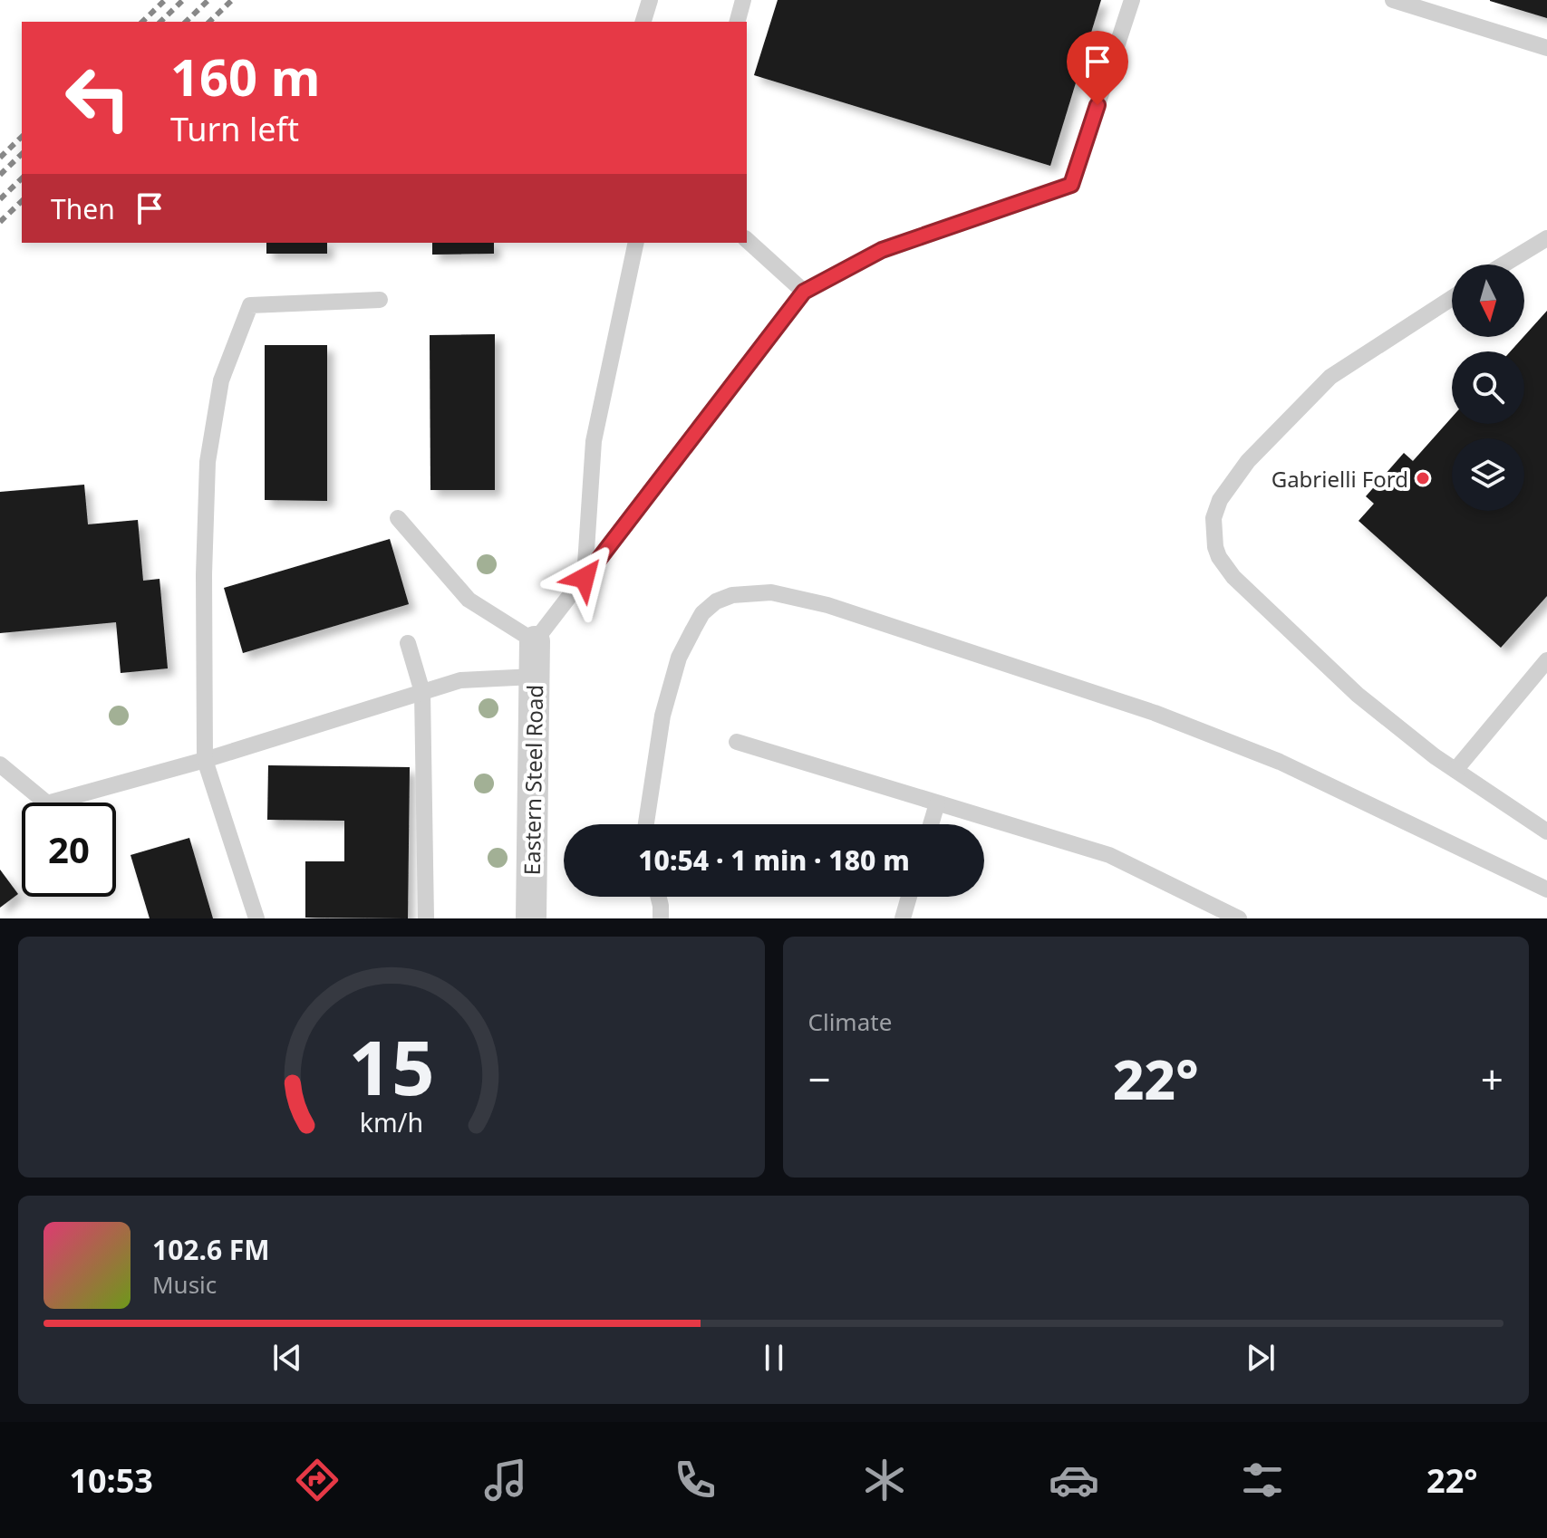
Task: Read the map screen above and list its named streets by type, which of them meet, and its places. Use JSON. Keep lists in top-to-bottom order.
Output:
{
  "streets": {
    "street": ["Eastern Steel Road"]
  },
  "places": ["Gabrielli Ford"],
  "north": "bottom",
  "page": {
    "turn": ["160 m", "Turn left"],
    "then": "Then",
    "limit": "20",
    "trip": "10:54 · 1 min · 180 m",
    "tile": "Climate",
    "heat": ["−", "22°", "+"],
    "song": ["102.6 FM", "Music"],
    "tabs": ["10:53", "22°"],
    "gauge": ["15", "km/h"]
  }
}
